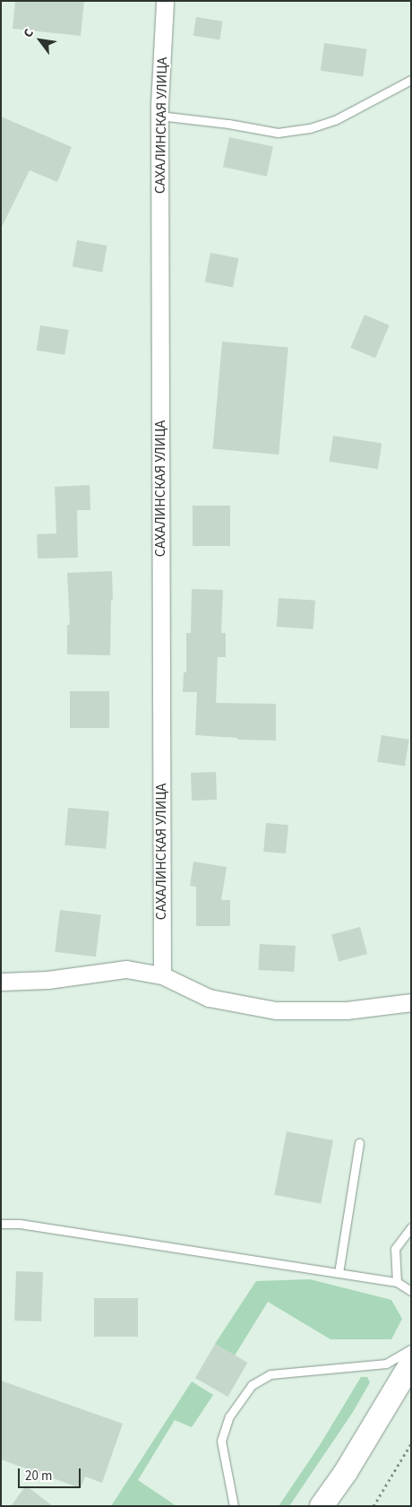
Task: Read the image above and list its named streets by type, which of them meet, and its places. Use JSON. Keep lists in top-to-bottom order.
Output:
{
  "streets": {
    "street": ["САХАЛИНСКАЯ УЛИЦА"]
  },
  "scale_bar": "20 m",
  "north": "top left"
}
